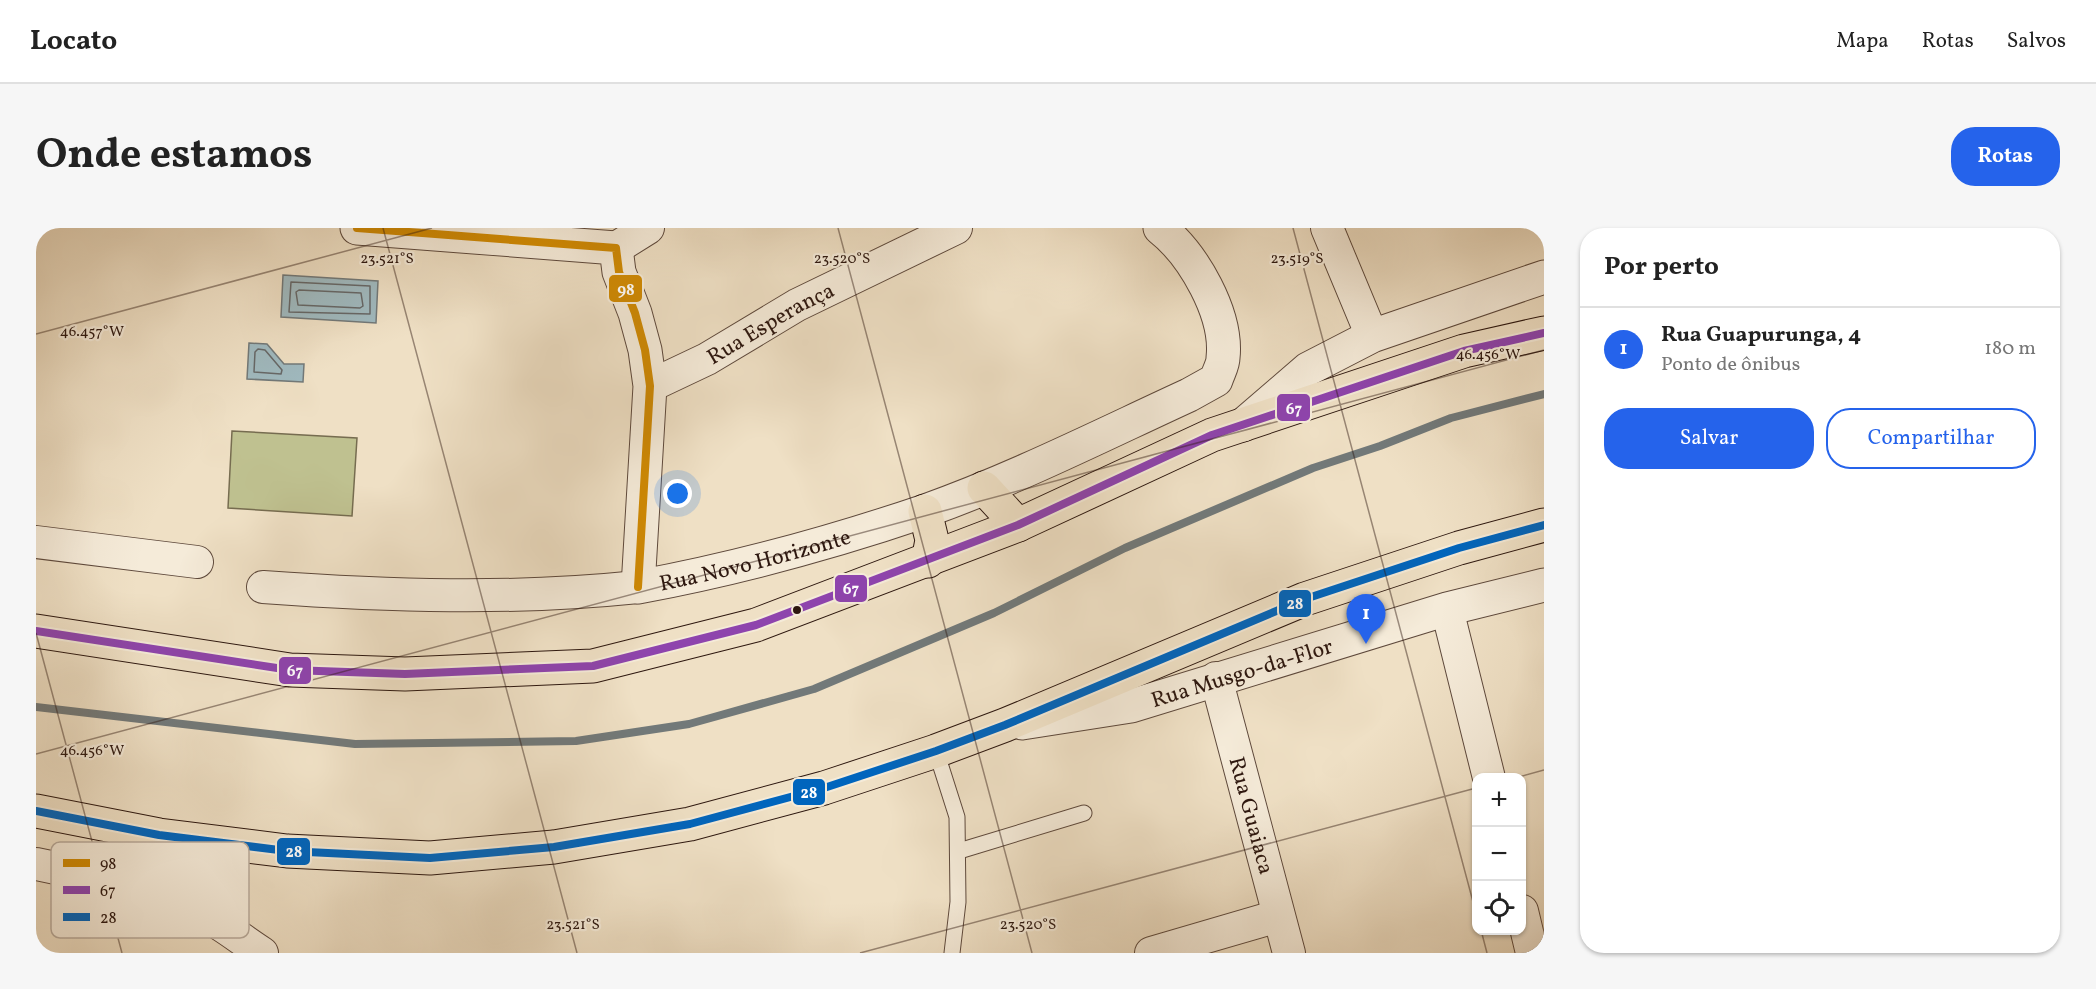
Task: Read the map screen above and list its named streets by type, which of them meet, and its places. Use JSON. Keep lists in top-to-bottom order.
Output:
{
  "streets": {
    "street": [
      "Rua Esperança",
      "Rua Novo Horizonte",
      "Rua Musgo-da-Flor",
      "Rua Guaiaca"
    ]
  },
  "crossings": [
    ["Rua Musgo-da-Flor", "Rua Guaiaca"]
  ],
  "lines": ["transit line 98", "transit line 67", "transit line 28"],
  "legend": ["98", "67", "28"],
  "page": {
    "header": "Locato",
    "nav": ["Mapa", "Rotas", "Salvos"],
    "title": "Onde estamos",
    "buttons": [
      "Rotas",
      ["Salvar", "Compartilhar"]
    ],
    "heading": "Por perto",
    "list": [
      {
        "mark": "1",
        "name": "Rua Guapurunga, 4",
        "note": "Ponto de ônibus",
        "value": "180 m"
      }
    ],
    "pins": "1",
    "map_buttons": ["+", "−"]
  },
  "coordinates": [
    "23.521°S",
    "23.520°S",
    "23.519°S",
    "46.457°W",
    "46.456°W"
  ]
}
